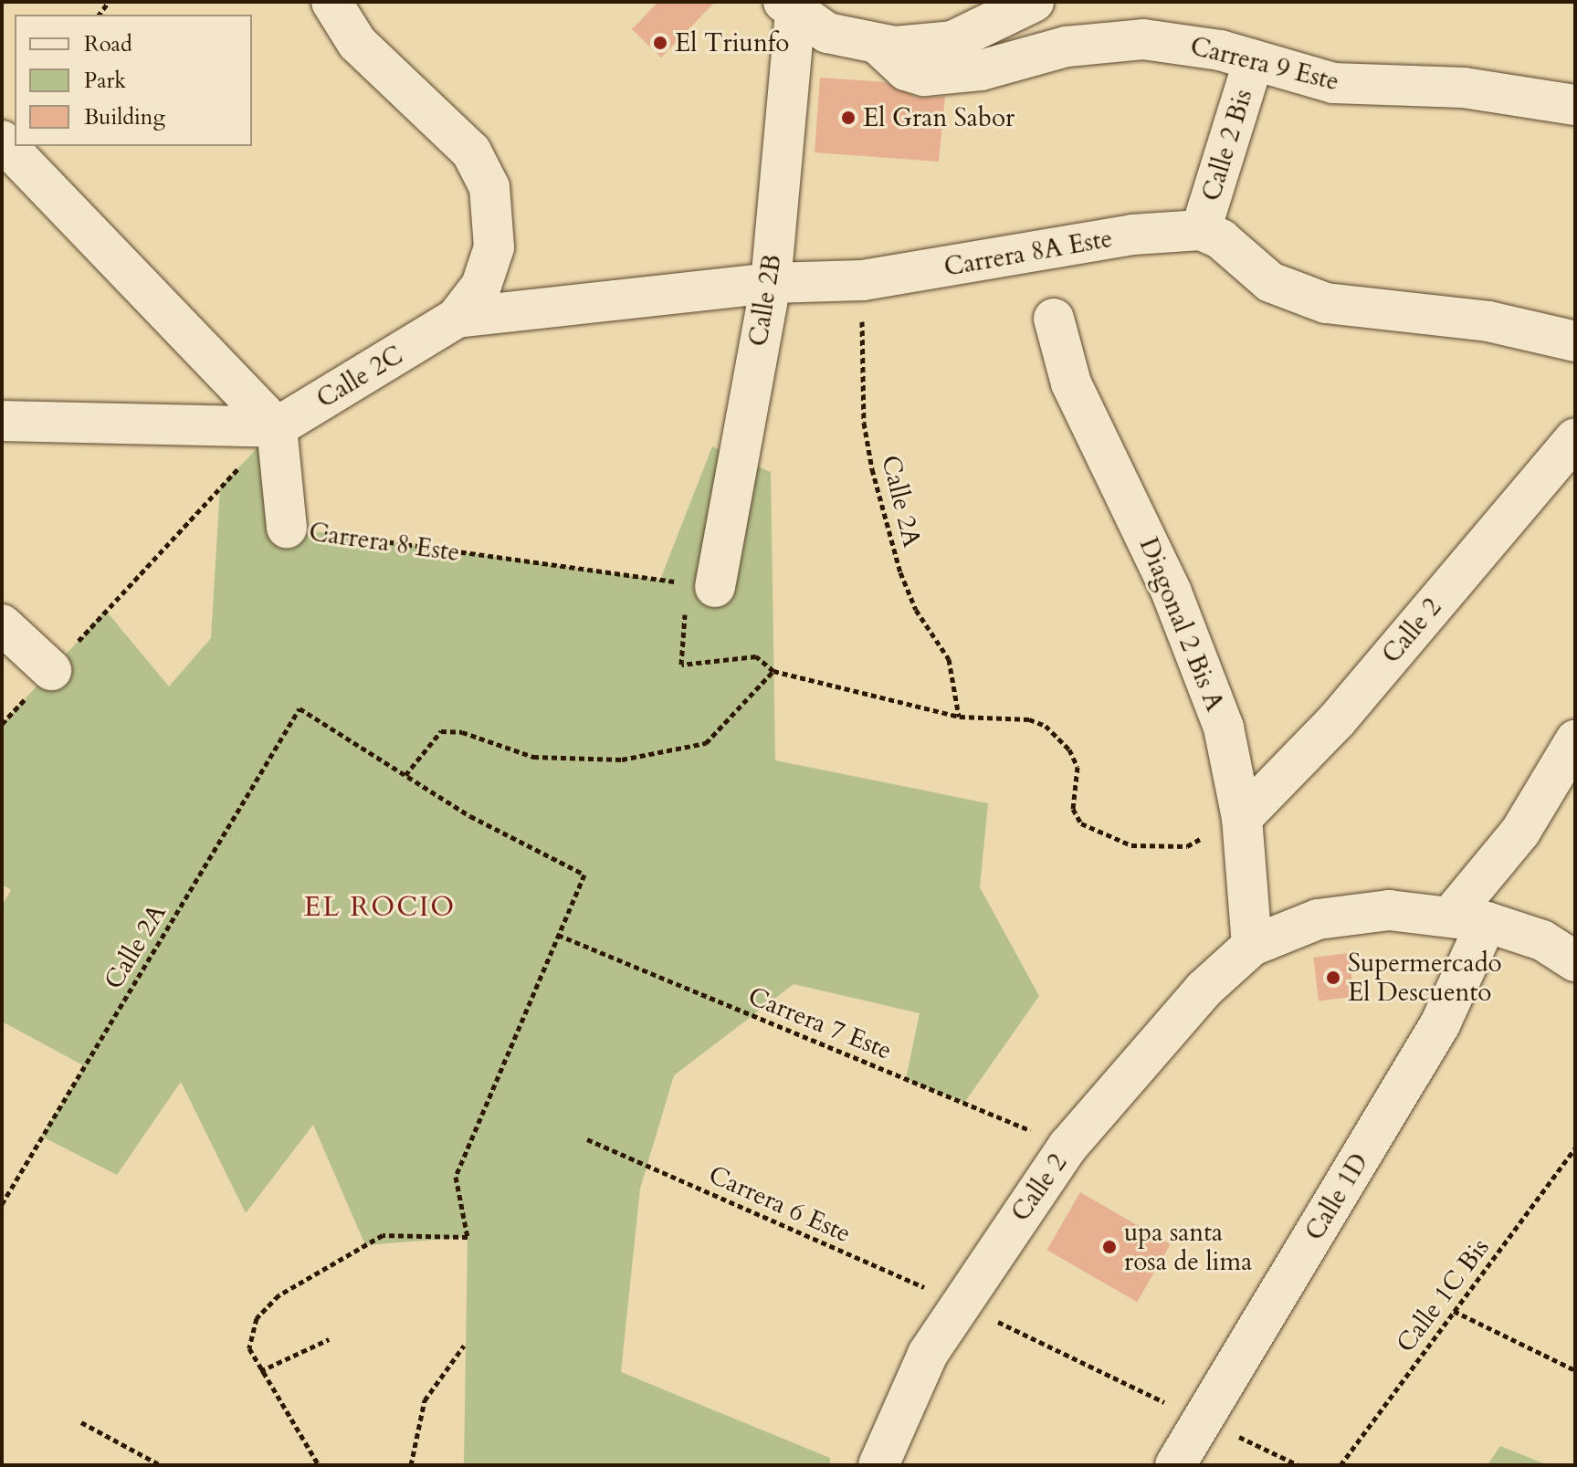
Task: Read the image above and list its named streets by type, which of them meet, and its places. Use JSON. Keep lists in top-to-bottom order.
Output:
{
  "streets": {
    "street": [
      "Carrera 9 Este",
      "Calle 2 Bis",
      "Carrera 8A Este",
      "Calle 2B",
      "Calle 2C",
      "Carrera 8 Este",
      "Diagonal 2 Bis A",
      "Calle 2",
      "Calle 1D"
    ],
    "path": [
      "Calle 2A",
      "Carrera 7 Este",
      "Carrera 6 Este",
      "Calle 1C Bis"
    ]
  },
  "crossings": [
    ["Carrera 9 Este", "Calle 2 Bis"],
    ["Calle 2 Bis", "Carrera 8A Este"],
    ["Carrera 8A Este", "Calle 2B"],
    ["Carrera 8A Este", "Calle 2C"],
    ["Carrera 8A Este", "Calle 2A"],
    ["Calle 2B", "Carrera 8 Este"],
    ["Calle 2C", "Carrera 8 Este"],
    ["Diagonal 2 Bis A", "Calle 2"],
    ["Calle 2", "Carrera 7 Este"],
    ["Calle 2", "Carrera 6 Este"],
    ["Calle 1D", "Carrera 6 Este"]
  ],
  "districts": ["EL ROCIO"],
  "places": [
    "El Triunfo",
    "El Gran Sabor",
    "Supermercado El Descuento",
    "upa santa rosa de lima"
  ],
  "legend": ["Road", "Park", "Building"]
}
